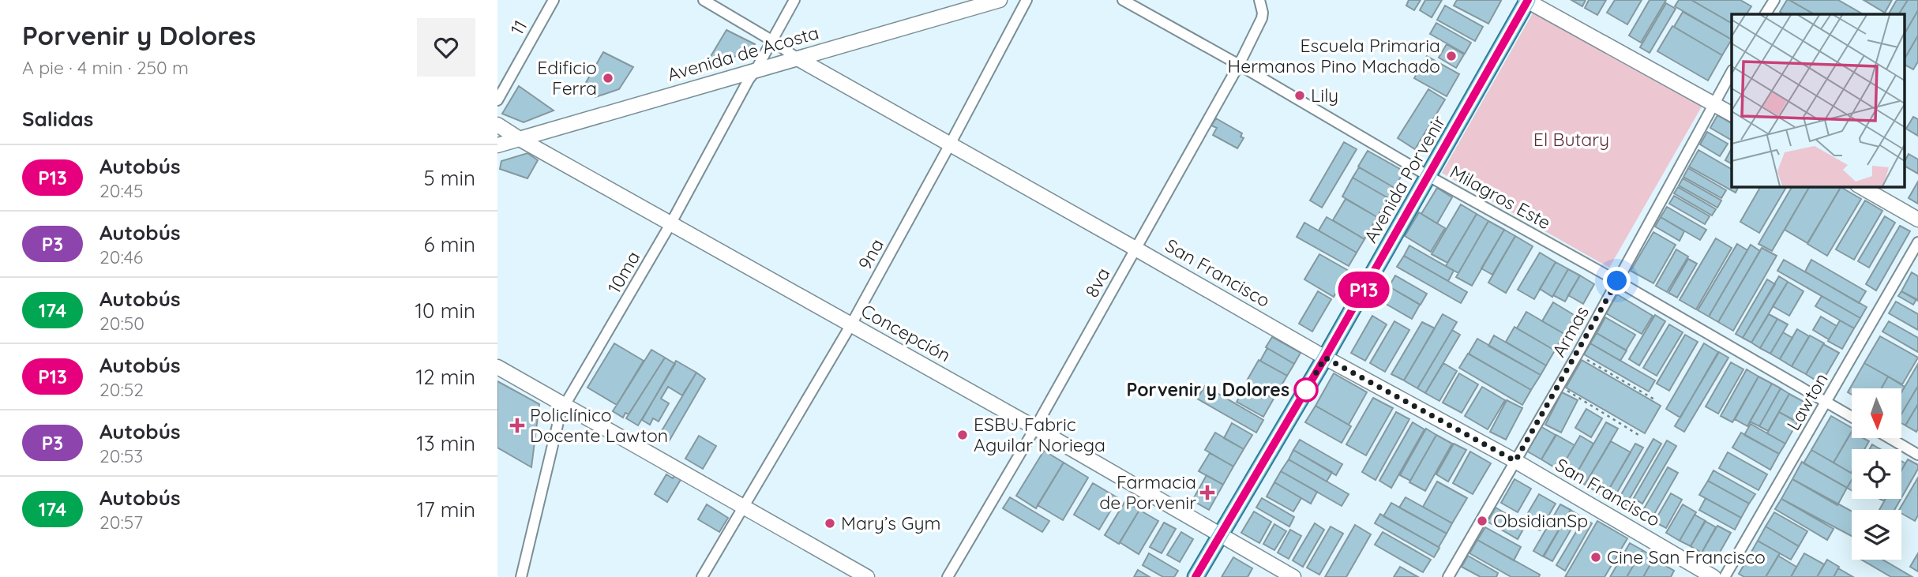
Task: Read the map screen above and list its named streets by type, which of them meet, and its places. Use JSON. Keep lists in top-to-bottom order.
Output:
{
  "streets": {
    "main road": ["Avenida Porvenir"],
    "street": [
      "11",
      "Avenida de Acosta",
      "Milagros Este",
      "9na",
      "10ma",
      "San Francisco",
      "8va",
      "Armas",
      "Concepción",
      "Lawton"
    ]
  },
  "crossings": [
    ["Avenida de Acosta", "10ma"],
    ["Avenida de Acosta", "San Francisco"],
    ["Avenida de Acosta", "Concepción"],
    ["Avenida Porvenir", "Milagros Este"],
    ["Avenida Porvenir", "San Francisco"],
    ["Avenida Porvenir", "Concepción"],
    ["Milagros Este", "8va"],
    ["Milagros Este", "Armas"],
    ["Milagros Este", "Lawton"],
    ["9na", "San Francisco"],
    ["9na", "Concepción"],
    ["10ma", "San Francisco"],
    ["10ma", "Concepción"],
    ["San Francisco", "8va"],
    ["San Francisco", "Armas"],
    ["8va", "Concepción"]
  ],
  "parks": ["El Butary"],
  "places": {
    "other": [
      "Escuela Primaria Hermanos Pino Machado",
      "Edificio Ferra",
      "Lily",
      "Porvenir y Dolores",
      "ESBU Fabric Aguilar Noriega",
      "ObsidianSp",
      "Mary’s Gym",
      "Cine San Francisco"
    ],
    "health": ["Policlínico Docente Lawton", "Farmacia de Porvenir"]
  },
  "lines": ["bus line P13"],
  "north": "bottom",
  "page": {
    "heading": [
      ["Porvenir y Dolores", "A pie · 4 min · 250 m"],
      "Salidas"
    ],
    "on_map": "P13",
    "list": [
      {
        "mark": "P13",
        "name": "Autobús",
        "note": "20:45",
        "value": "5 min"
      },
      {
        "mark": "P3",
        "name": "Autobús",
        "note": "20:46",
        "value": "6 min"
      },
      {
        "mark": "174",
        "name": "Autobús",
        "note": "20:50",
        "value": "10 min"
      },
      {
        "mark": "P13",
        "name": "Autobús",
        "note": "20:52",
        "value": "12 min"
      },
      {
        "mark": "P3",
        "name": "Autobús",
        "note": "20:53",
        "value": "13 min"
      },
      {
        "mark": "174",
        "name": "Autobús",
        "note": "20:57",
        "value": "17 min"
      }
    ]
  }
}
